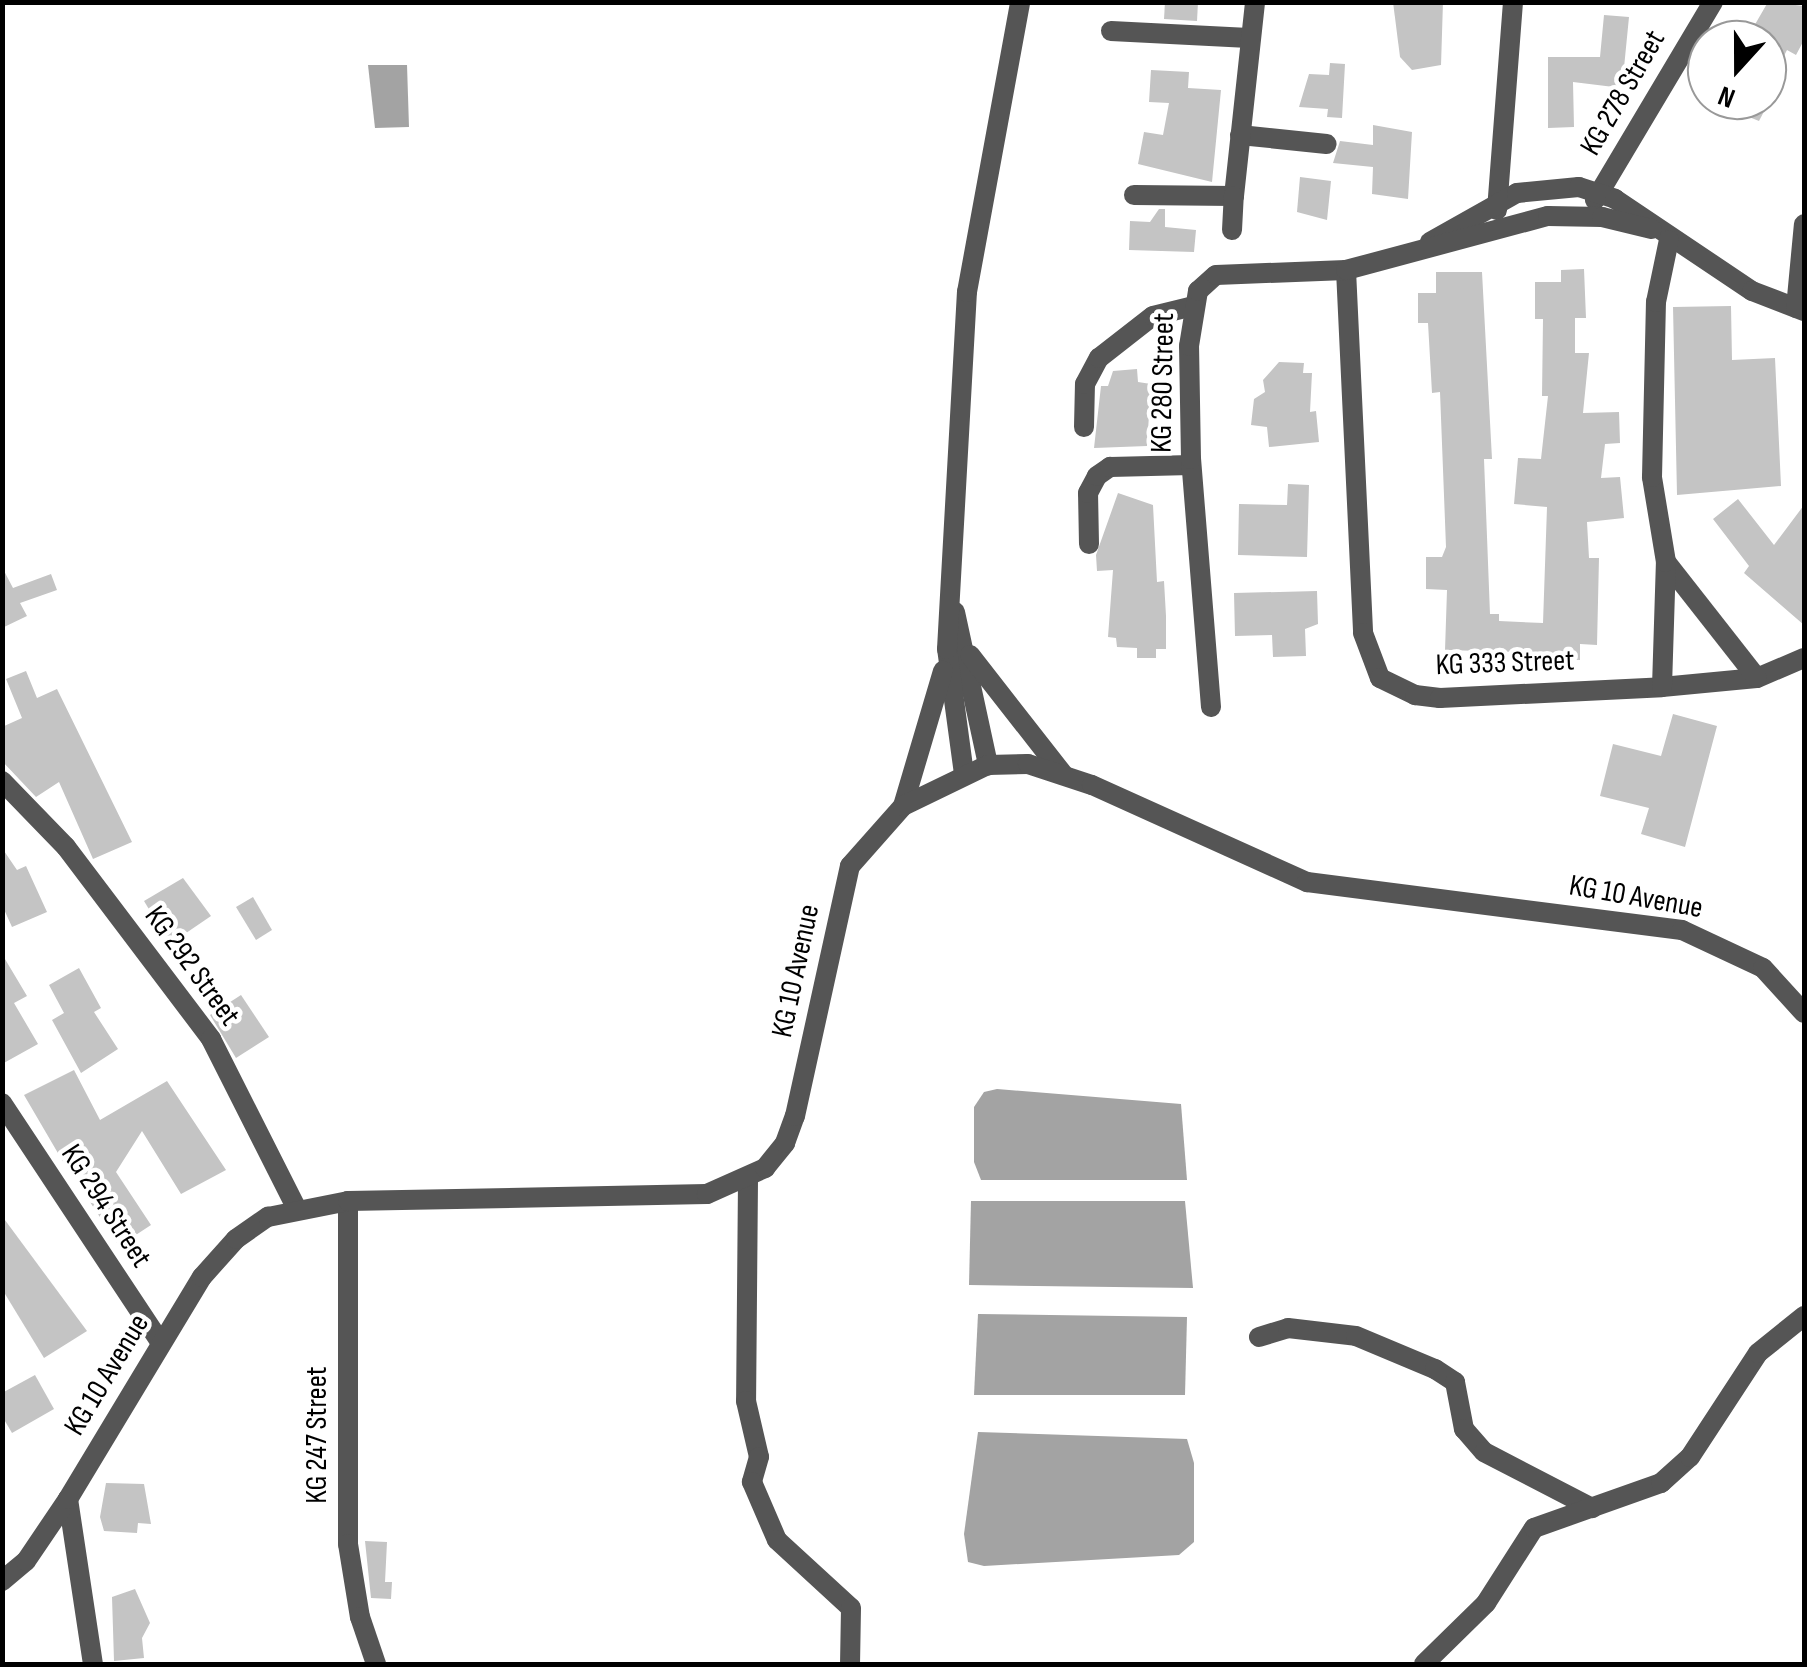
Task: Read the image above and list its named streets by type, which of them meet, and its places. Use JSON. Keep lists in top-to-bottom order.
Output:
{
  "streets": {
    "street": [
      "KG 278 Street",
      "KG 280 Street",
      "KG 333 Street",
      "KG 10 Avenue",
      "KG 292 Street",
      "KG 294 Street",
      "KG 247 Street"
    ]
  },
  "crossings": [
    ["KG 278 Street", "KG 280 Street"],
    ["KG 280 Street", "KG 333 Street"],
    ["KG 10 Avenue", "KG 292 Street"],
    ["KG 10 Avenue", "KG 294 Street"],
    ["KG 10 Avenue", "KG 247 Street"]
  ],
  "north": "bottom"
}
